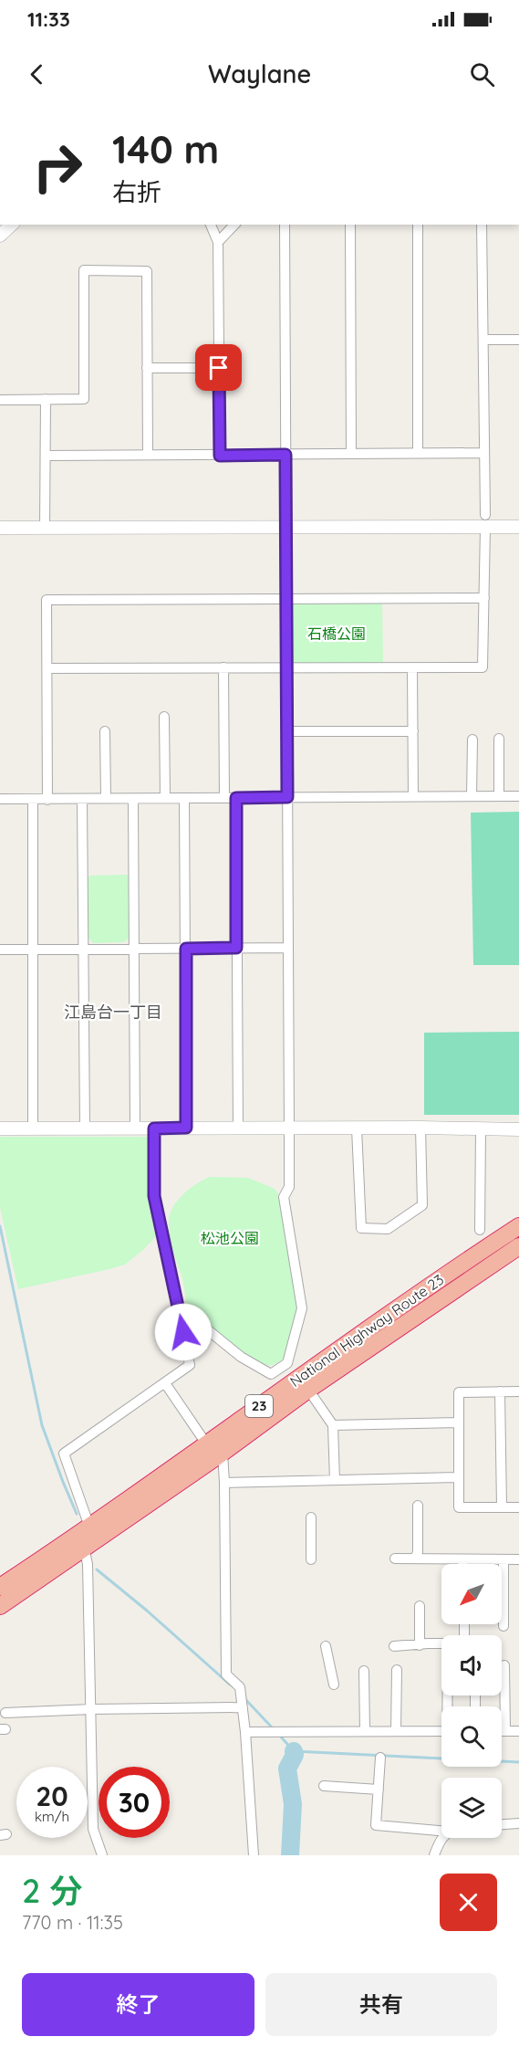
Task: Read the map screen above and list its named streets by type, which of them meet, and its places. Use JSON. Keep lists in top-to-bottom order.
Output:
{
  "streets": {
    "highway": ["National Highway Route 23", "23"]
  },
  "districts": ["江島台一丁目"],
  "parks": ["石橋公園", "松池公園"],
  "north": "bottom left",
  "page": {
    "status": "11:33",
    "header": "Waylane",
    "turn": ["140 m", "右折"],
    "speed": "20 km/h",
    "limit": "30",
    "heading": ["2 分", "770 m · 11:35"],
    "buttons": ["終了", "共有"]
  }
}
